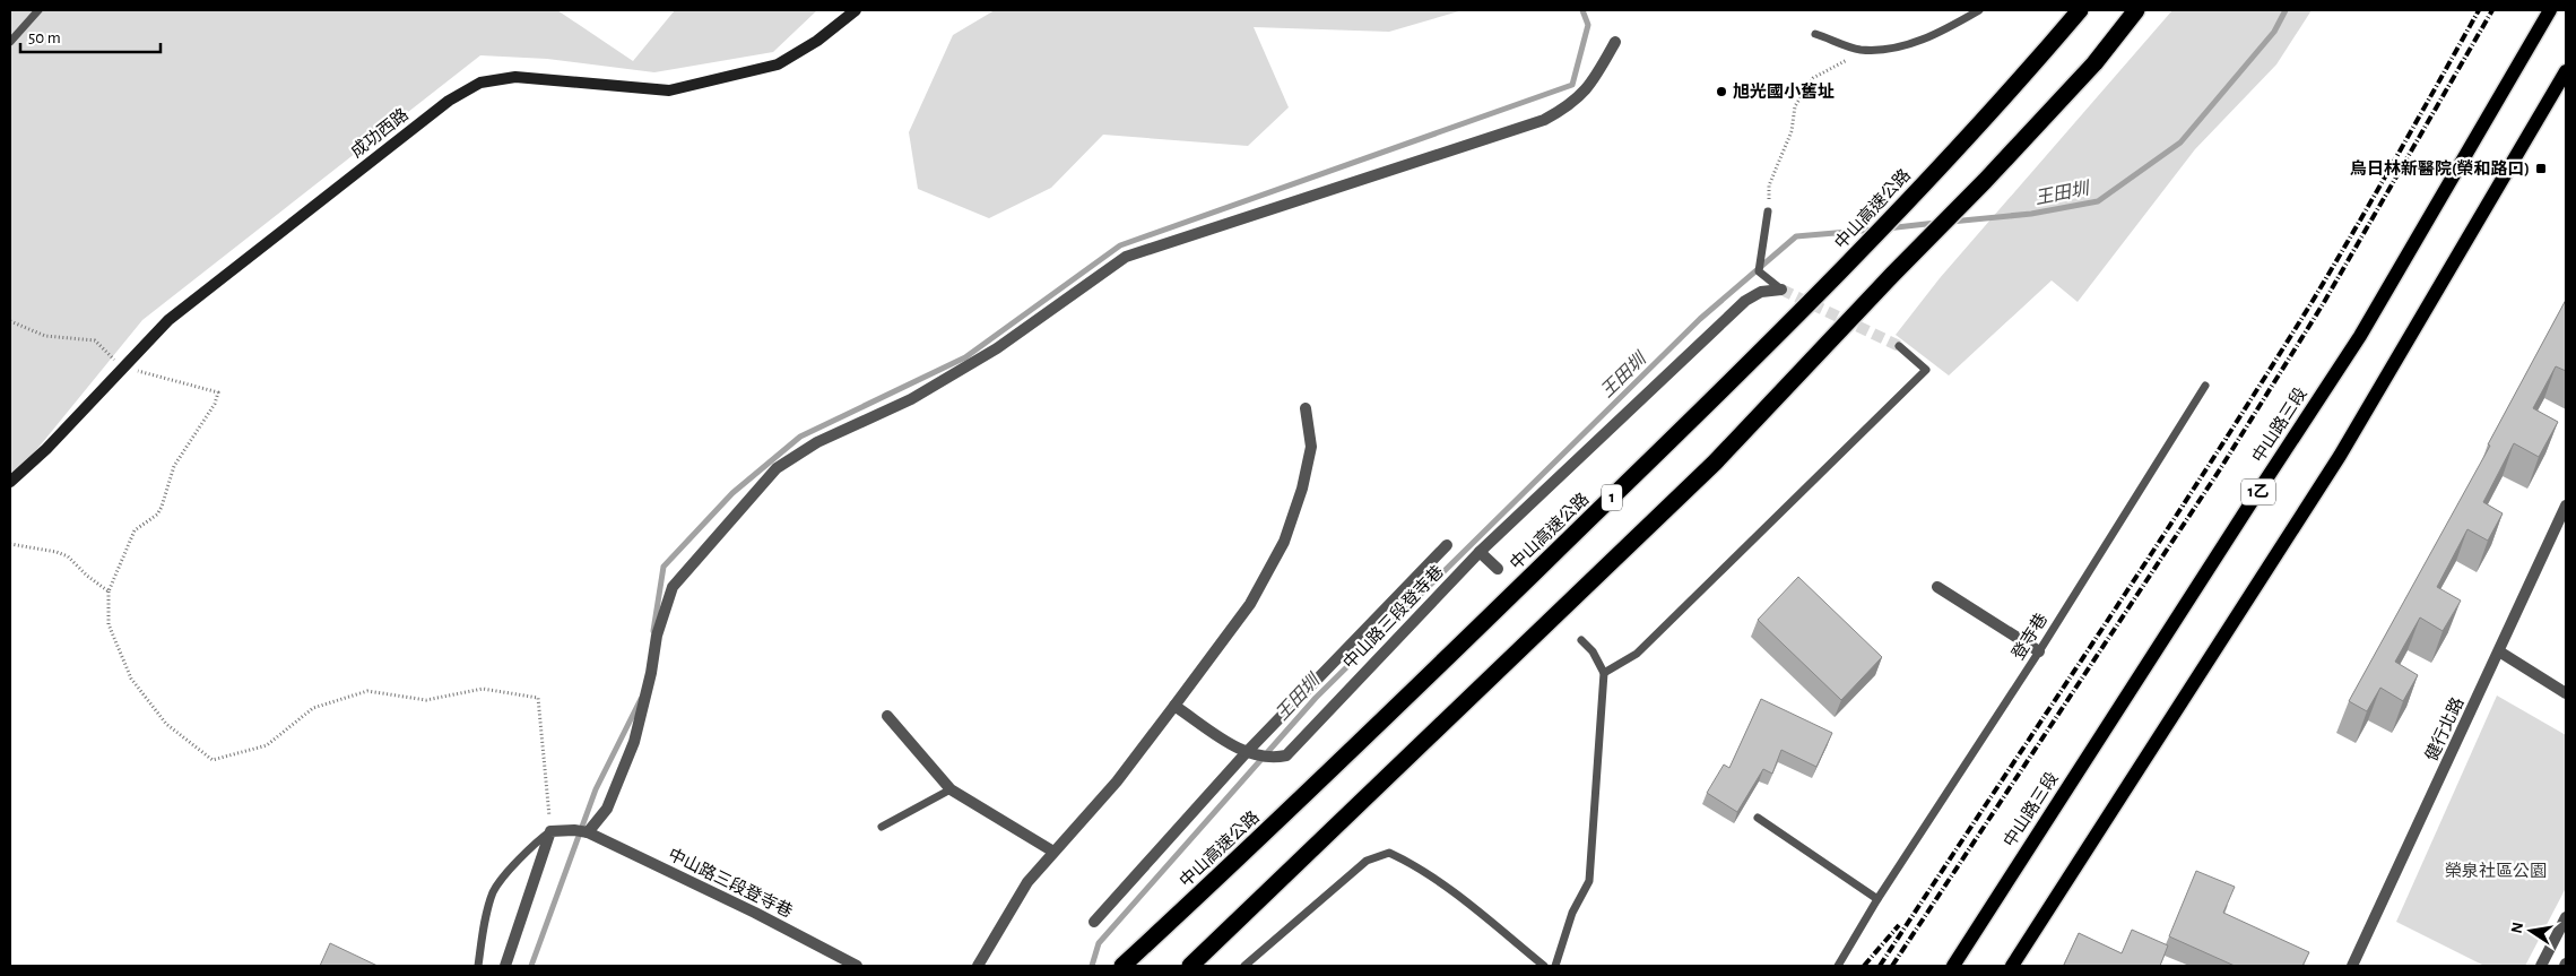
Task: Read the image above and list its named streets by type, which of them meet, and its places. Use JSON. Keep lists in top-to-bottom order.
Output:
{
  "streets": {
    "highway": ["中山高速公路", "1"],
    "main road": ["中山路三段", "1乙"],
    "street": ["成功西路", "中山路三段登寺巷", "健行北路"],
    "lane": ["登寺巷"]
  },
  "water": ["王田圳"],
  "parks": ["榮泉社區公園"],
  "places": {
    "other": ["旭光國小舊址"],
    "transit": ["烏日林新醫院(榮和路口)"]
  },
  "scale_bar": "50 m",
  "north": "left"
}
